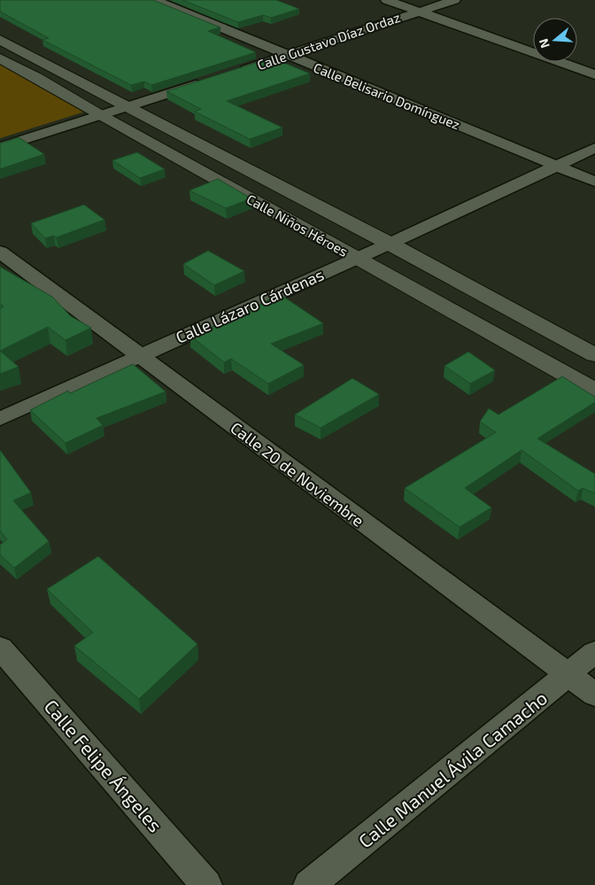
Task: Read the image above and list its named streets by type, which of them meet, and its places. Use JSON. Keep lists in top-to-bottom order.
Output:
{
  "streets": {
    "street": [
      "Calle Gustavo Díaz Ordaz",
      "Calle Belisario Domínguez",
      "Calle Niños Héroes",
      "Calle Lázaro Cárdenas",
      "Calle 20 de Noviembre",
      "Calle Felipe Ángeles",
      "Calle Manuel Ávila Camacho"
    ]
  },
  "crossings": [
    ["Calle Gustavo Díaz Ordaz", "Calle Belisario Domínguez"],
    ["Calle Belisario Domínguez", "Calle Lázaro Cárdenas"],
    ["Calle Niños Héroes", "Calle Lázaro Cárdenas"],
    ["Calle Lázaro Cárdenas", "Calle 20 de Noviembre"],
    ["Calle 20 de Noviembre", "Calle Manuel Ávila Camacho"]
  ],
  "north": "left"
}
